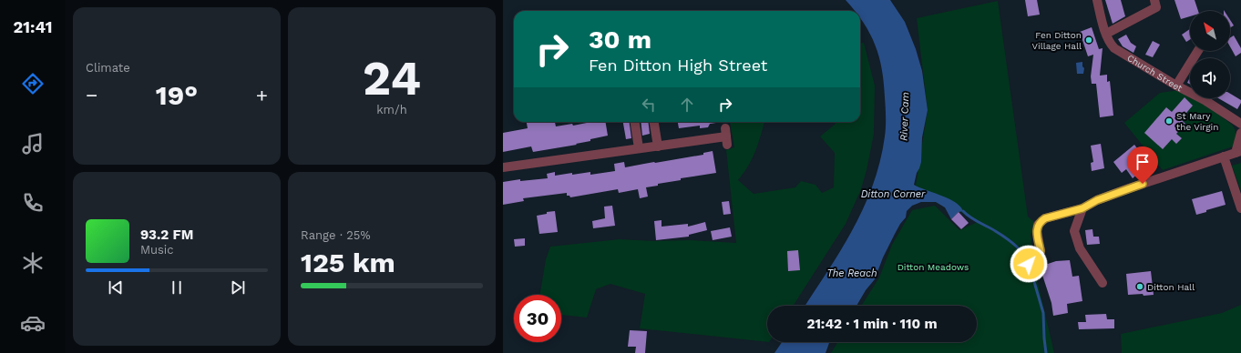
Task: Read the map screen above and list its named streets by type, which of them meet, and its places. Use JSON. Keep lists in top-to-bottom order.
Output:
{
  "streets": {
    "street": ["Church Street"]
  },
  "water": ["River Cam", "Ditton Corner", "The Reach"],
  "parks": ["Ditton Meadows"],
  "places": ["Fen Ditton Village Hall", "St Mary the Virgin", "Ditton Hall"],
  "north": "top left",
  "page": {
    "tabs": "21:41",
    "tile": [
      "Climate",
      ["24", "km/h"],
      ["Range · 25%", "125 km"]
    ],
    "turn": ["30 m", "Fen Ditton High Street"],
    "heat": ["−", "19°", "+"],
    "song": ["93.2 FM", "Music"],
    "limit": "30",
    "trip": "21:42 · 1 min · 110 m"
  }
}
